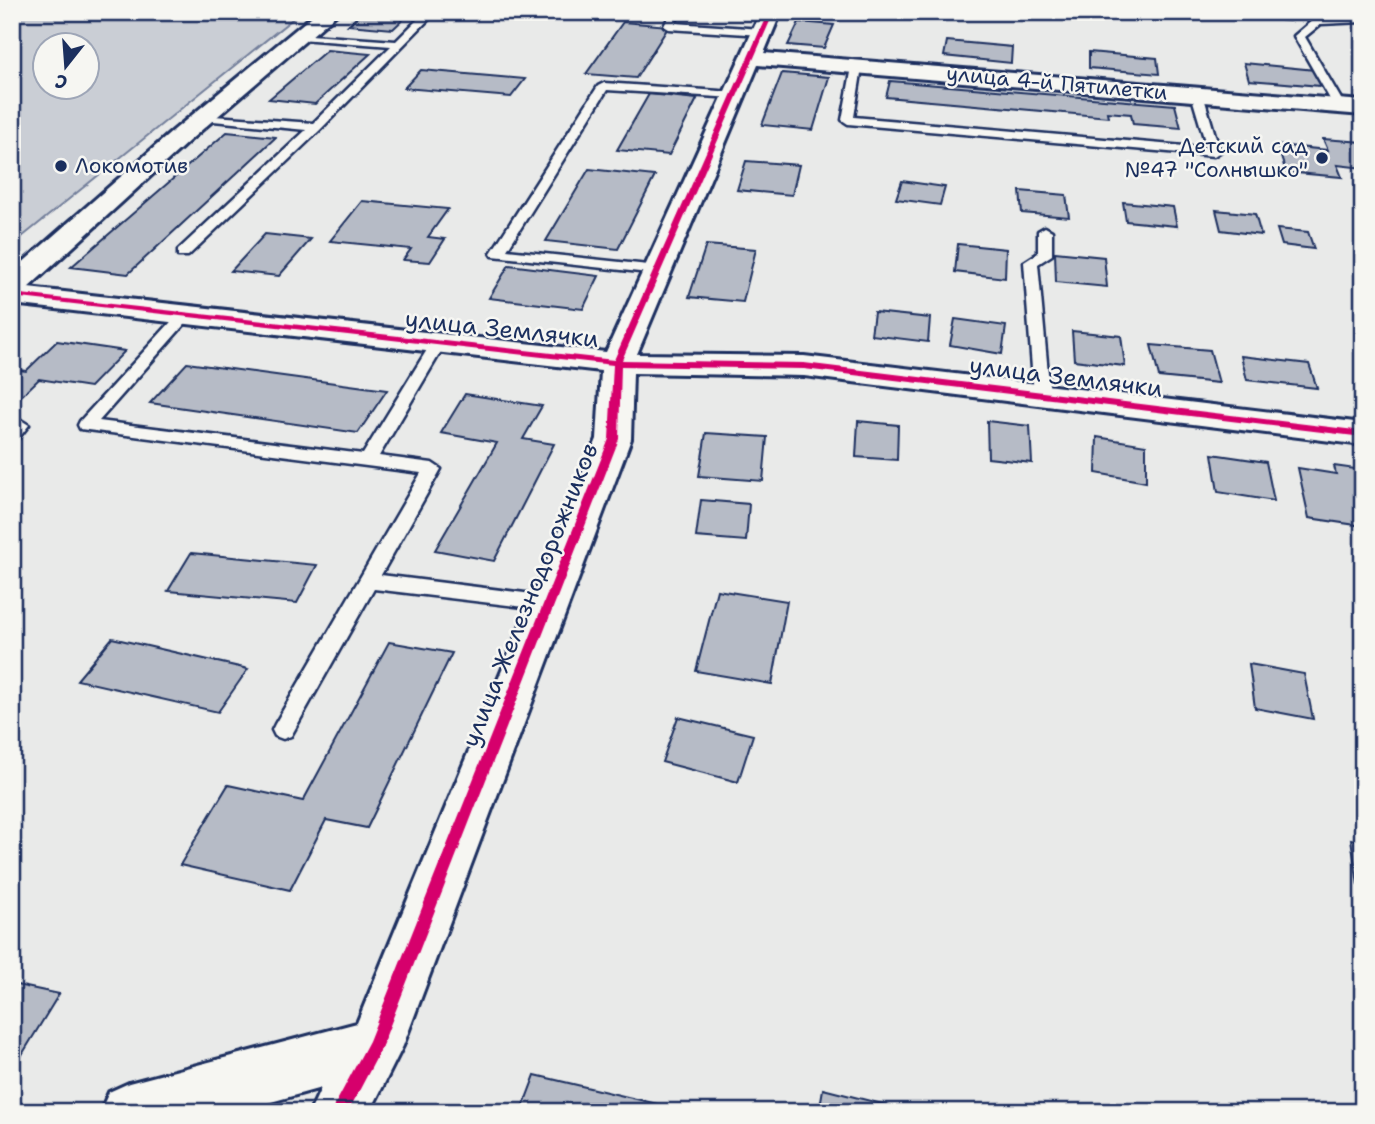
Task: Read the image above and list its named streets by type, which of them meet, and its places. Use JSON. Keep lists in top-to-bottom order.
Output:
{
  "streets": {
    "street": ["улица 4-й Пятилетки", "улица Землячки", "улица Железнодорожников"]
  },
  "crossings": [
    ["улица 4-й Пятилетки", "улица Железнодорожников"],
    ["улица Землячки", "улица Железнодорожников"]
  ],
  "places": ["Детский сад №47 \"Солнышко\"", "Локомотив"],
  "north": "bottom"
}
